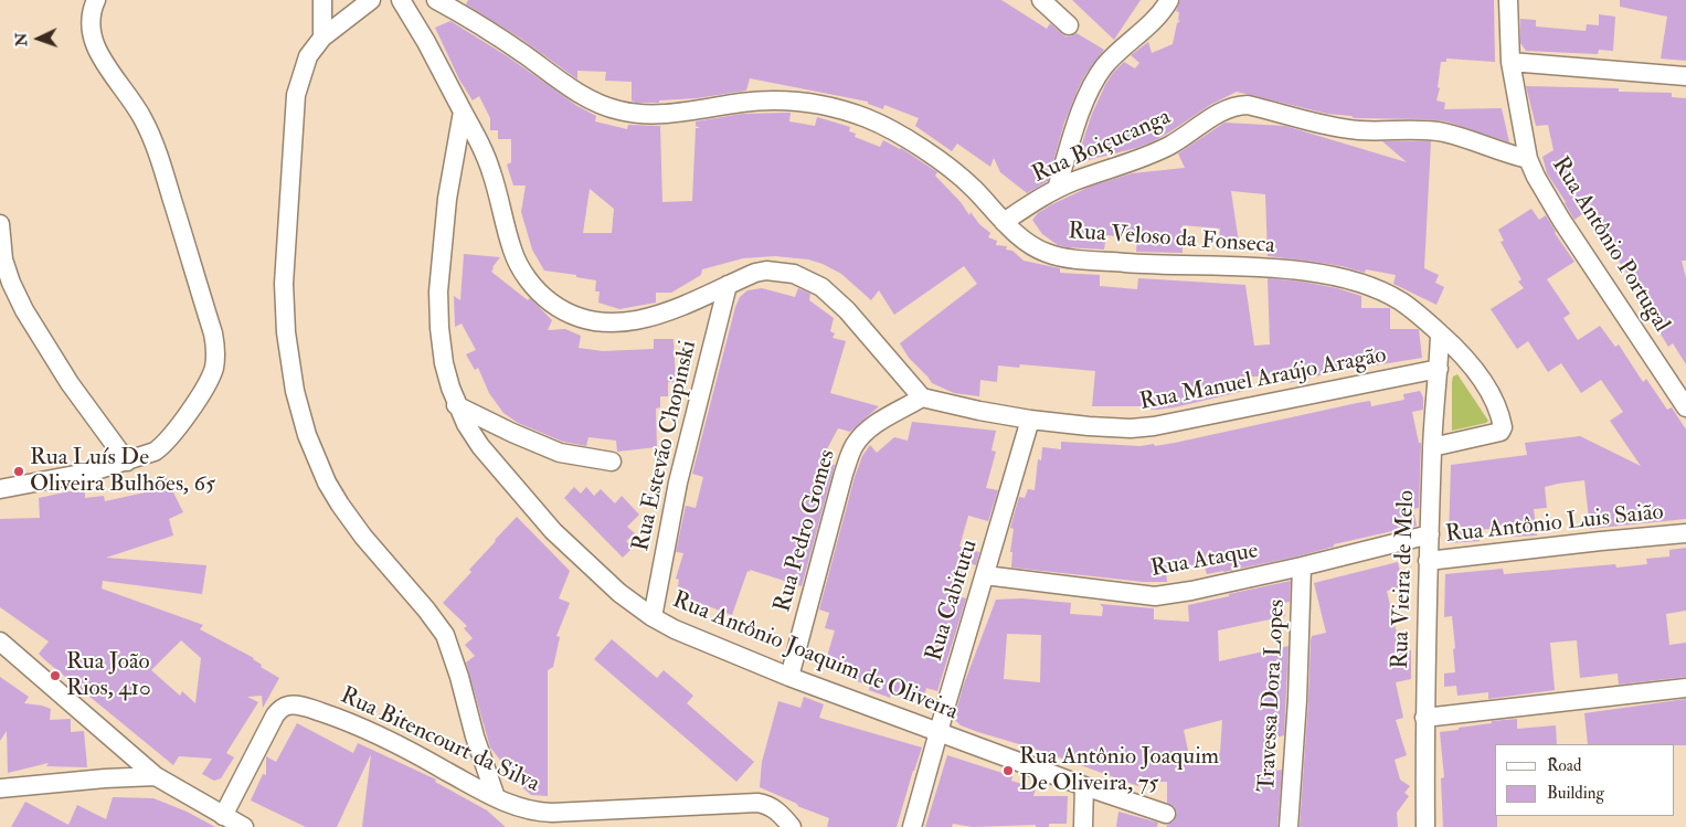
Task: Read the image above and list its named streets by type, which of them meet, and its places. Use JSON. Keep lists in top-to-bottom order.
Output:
{
  "streets": {
    "street": [
      "Rua Boiçucanga",
      "Rua Veloso da Fonseca",
      "Rua Antônio Portugal",
      "Rua Manuel Araújo Aragão",
      "Rua Estevão Chopinski",
      "Rua Antônio Luis Saião",
      "Rua Pedro Gomes",
      "Rua Ataque",
      "Rua Vieira de Melo",
      "Rua Cabitutu",
      "Rua Antônio Joaquim de Oliveira",
      "Travessa Dora Lopes",
      "Rua Bitencourt da Silva"
    ]
  },
  "crossings": [
    ["Rua Boiçucanga", "Rua Veloso da Fonseca"],
    ["Rua Boiçucanga", "Rua Antônio Portugal"],
    ["Rua Veloso da Fonseca", "Rua Vieira de Melo"],
    ["Rua Manuel Araújo Aragão", "Rua Pedro Gomes"],
    ["Rua Manuel Araújo Aragão", "Rua Vieira de Melo"],
    ["Rua Manuel Araújo Aragão", "Rua Cabitutu"],
    ["Rua Estevão Chopinski", "Rua Antônio Joaquim de Oliveira"],
    ["Rua Antônio Luis Saião", "Rua Vieira de Melo"],
    ["Rua Pedro Gomes", "Rua Antônio Joaquim de Oliveira"],
    ["Rua Ataque", "Rua Vieira de Melo"],
    ["Rua Ataque", "Rua Cabitutu"],
    ["Rua Ataque", "Travessa Dora Lopes"],
    ["Rua Cabitutu", "Rua Antônio Joaquim de Oliveira"]
  ],
  "places": ["Rua Luís De Oliveira Bulhões, 65", "Rua João Rios, 410", "Rua Antônio Joaquim De Oliveira, 75"],
  "legend": ["Road", "Building"],
  "north": "left"
}
